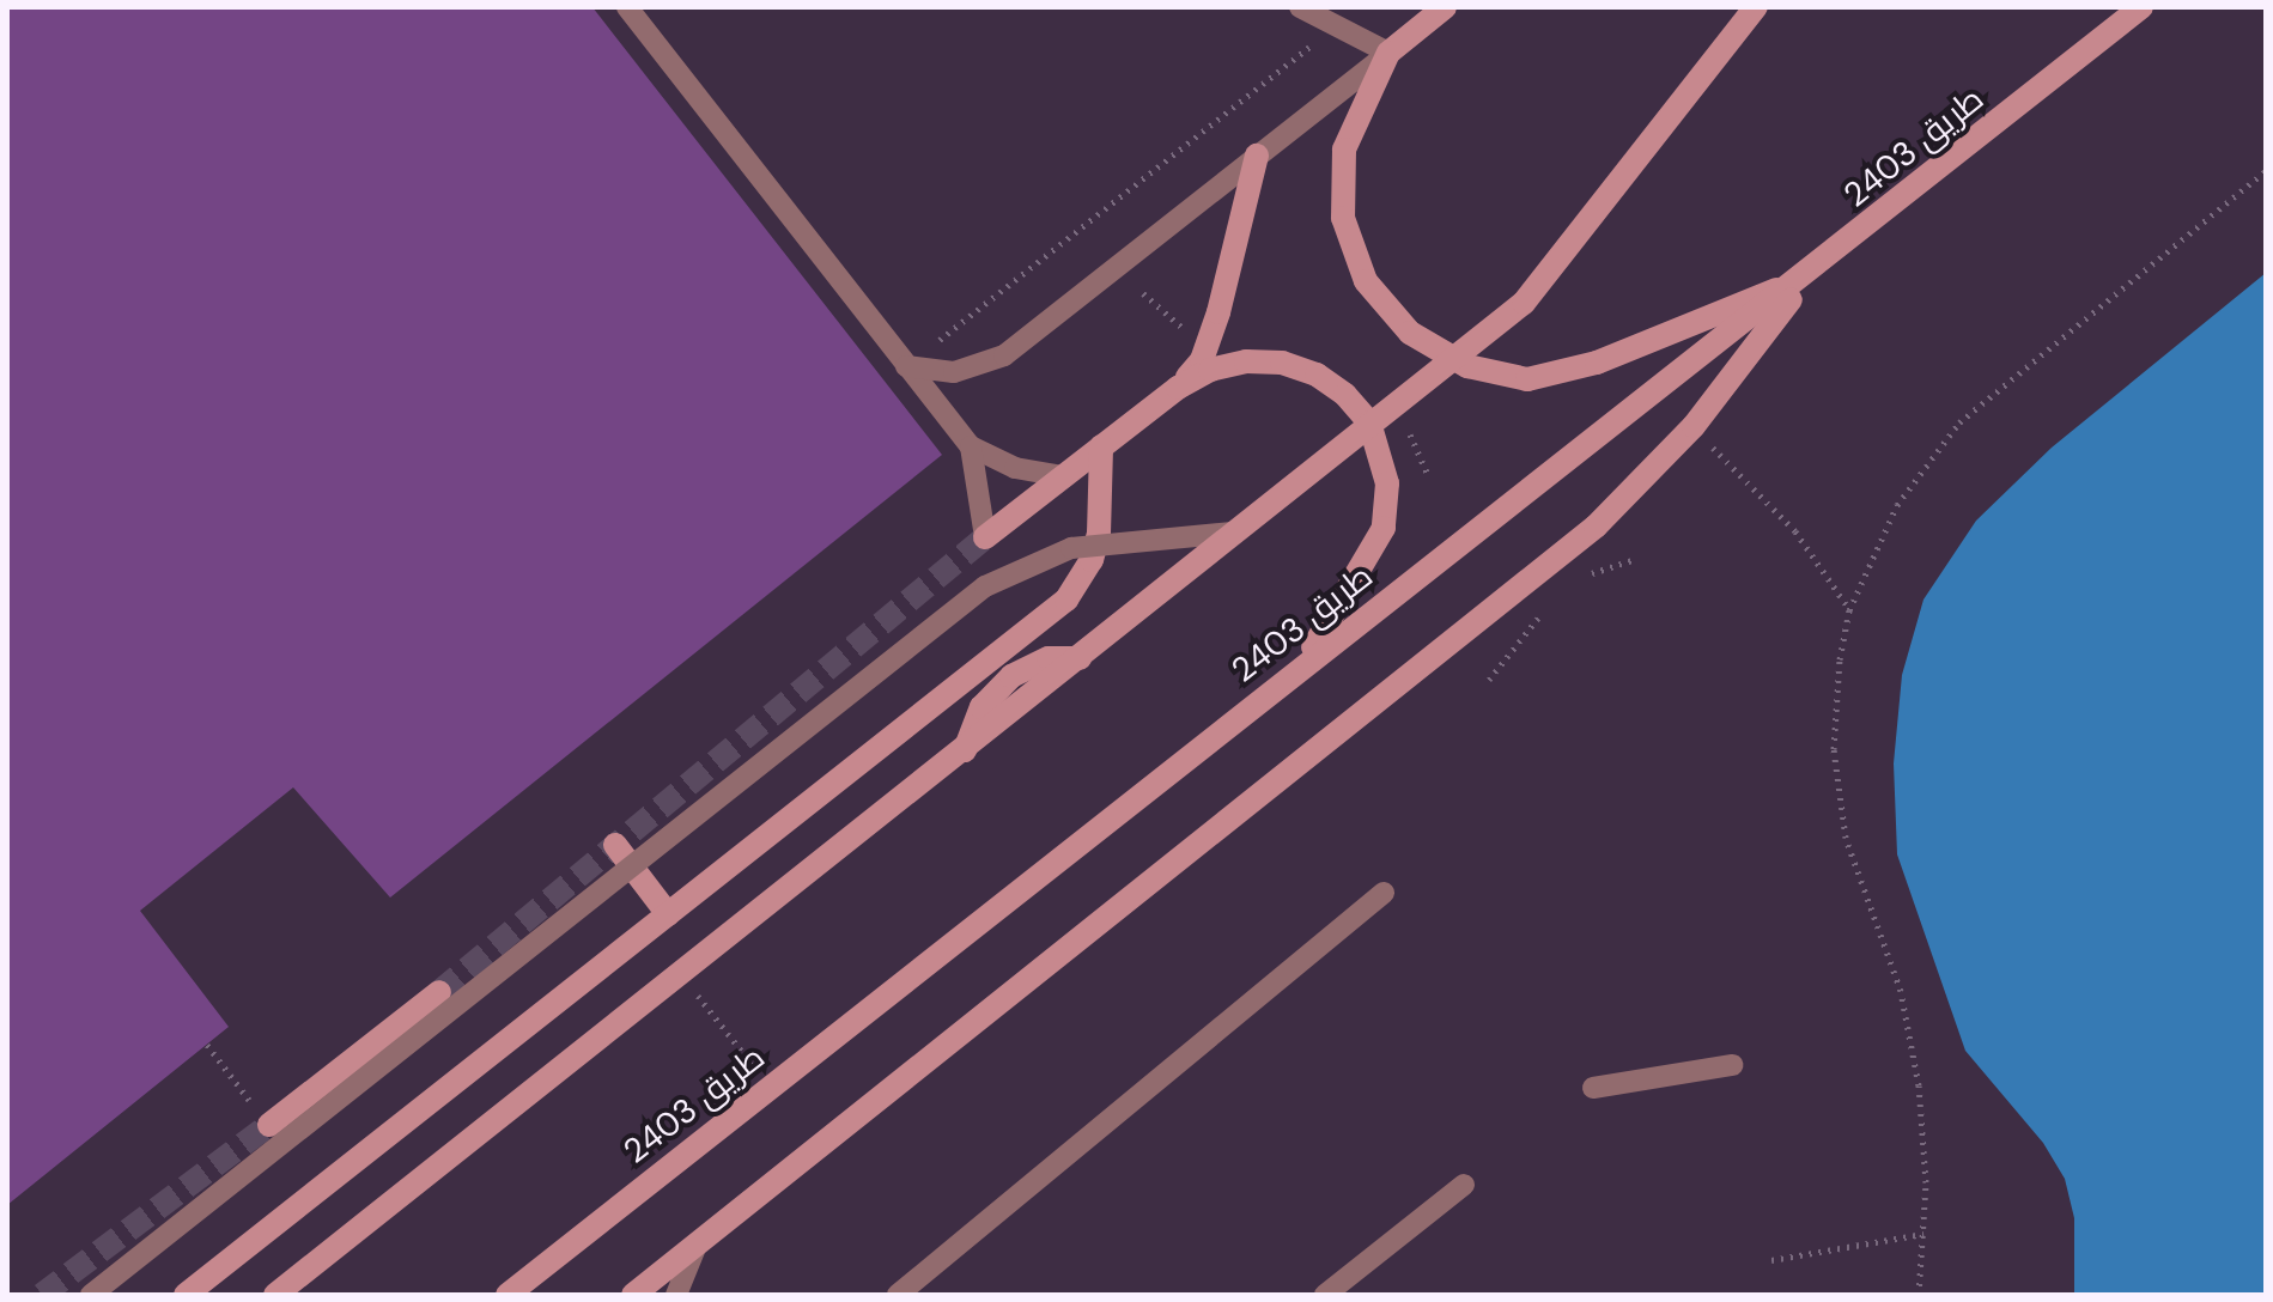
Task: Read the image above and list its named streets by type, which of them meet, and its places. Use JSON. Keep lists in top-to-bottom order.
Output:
{
  "streets": {
    "main road": ["طريق 2403"]
  }
}
